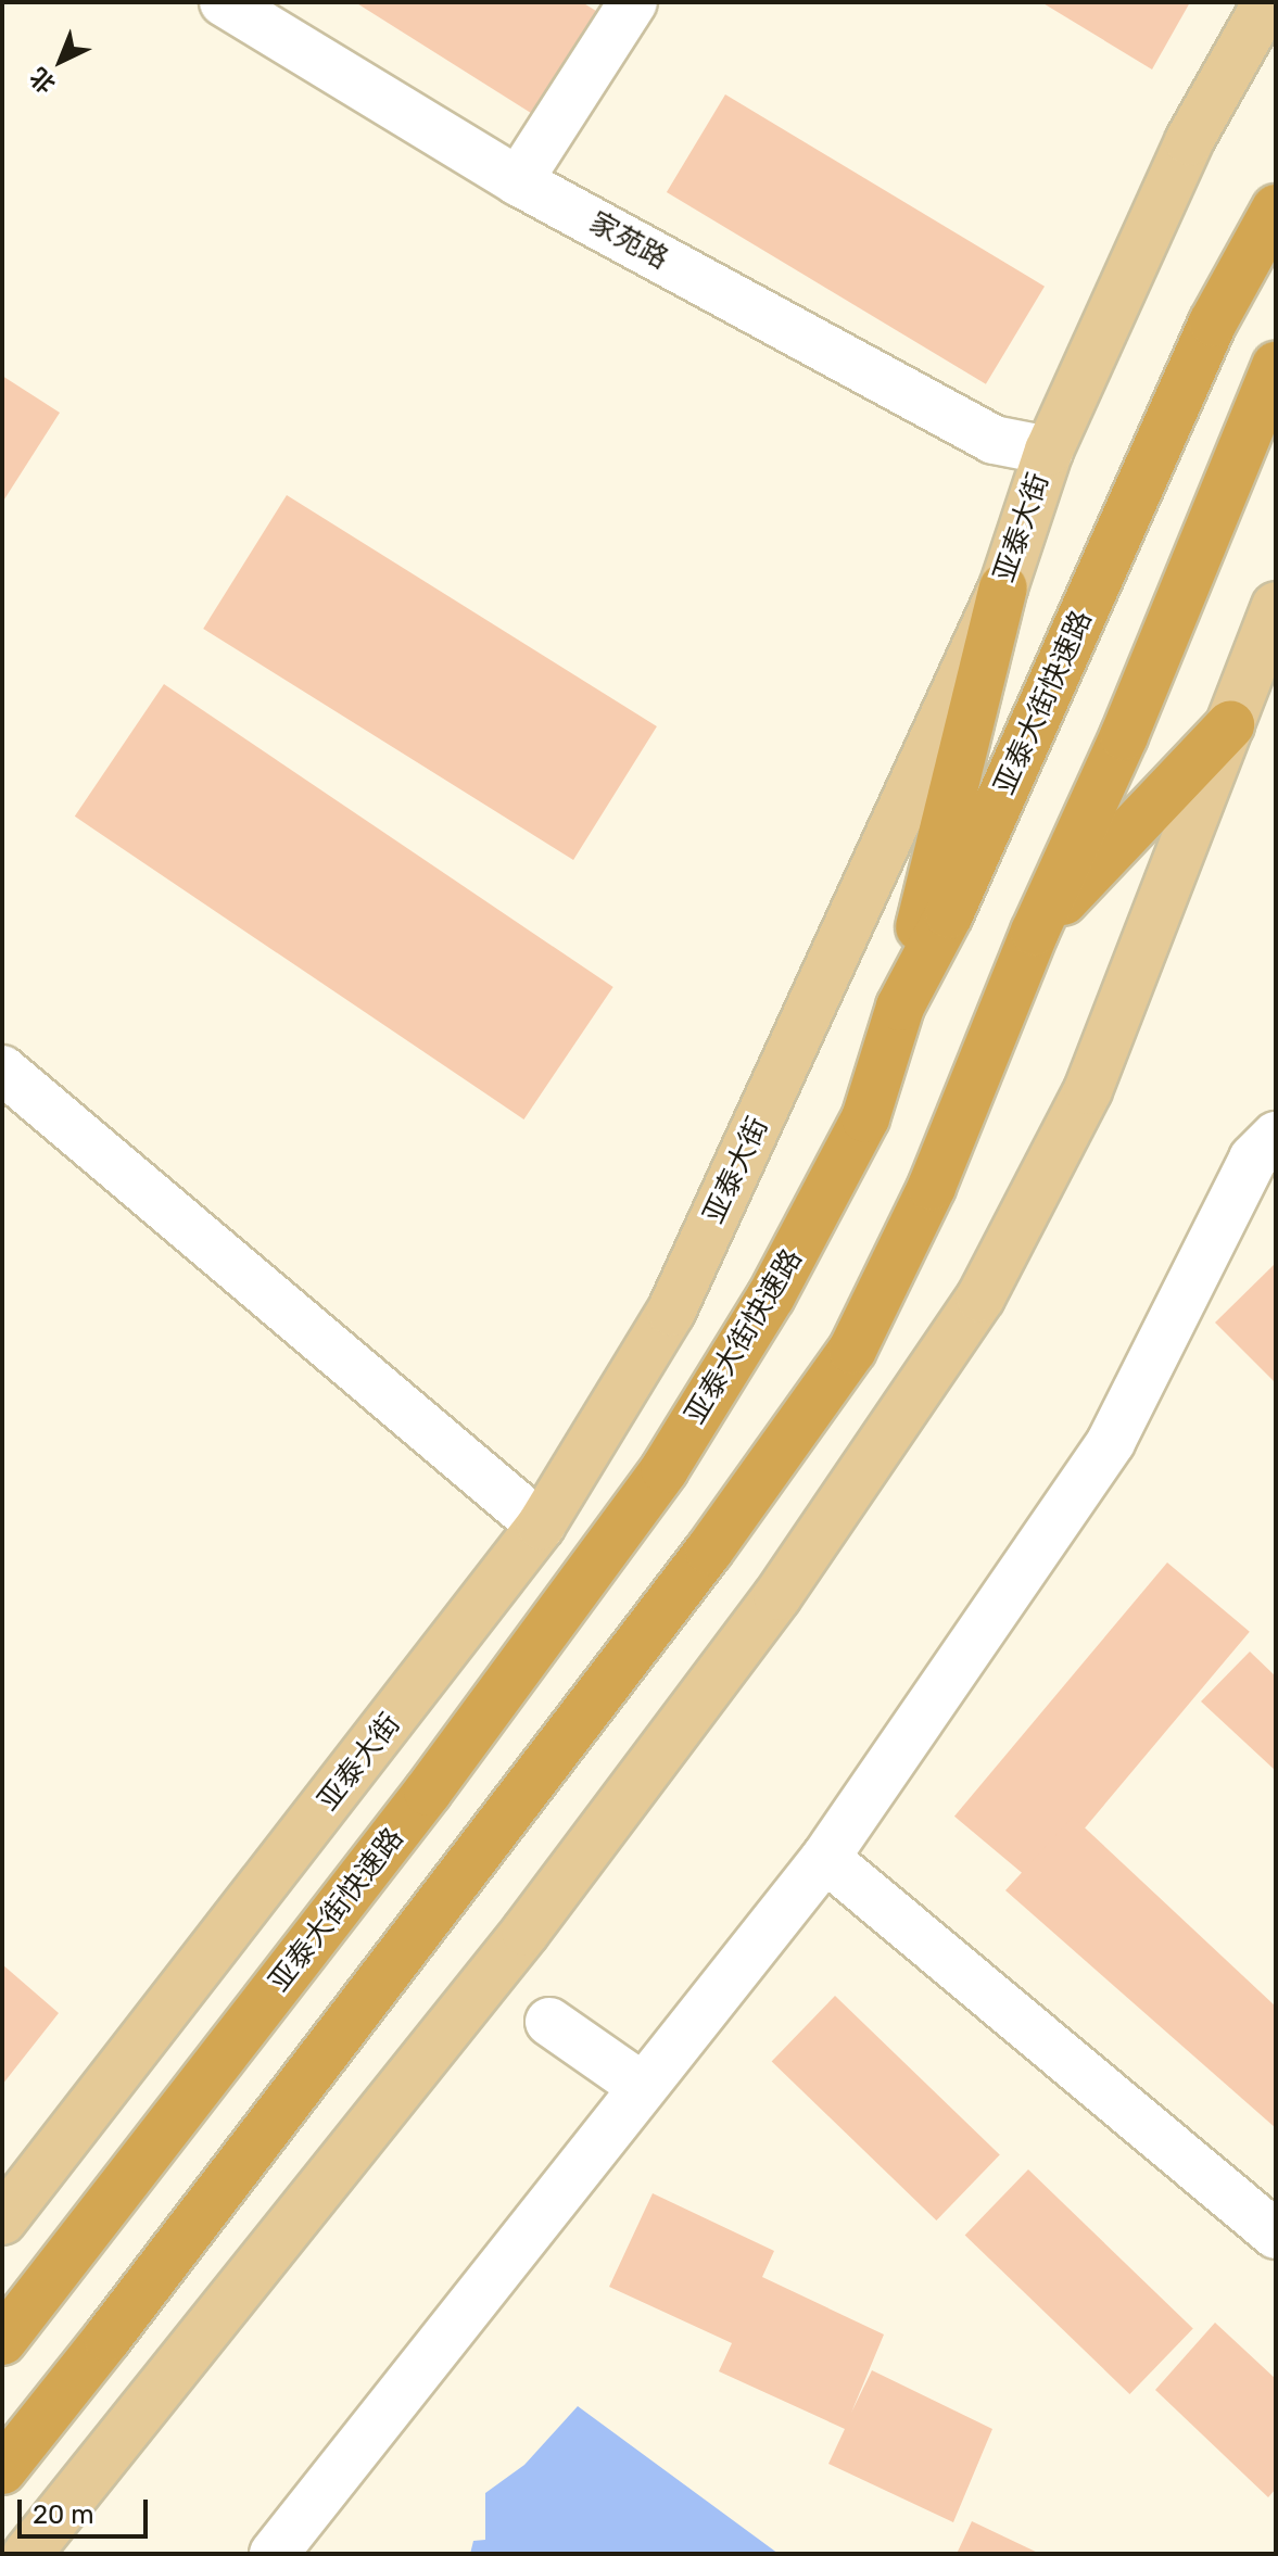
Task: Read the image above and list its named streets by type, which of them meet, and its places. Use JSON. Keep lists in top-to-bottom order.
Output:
{
  "streets": {
    "highway": ["亚泰大街快速路"],
    "main road": ["亚泰大街"],
    "street": ["家苑路"]
  },
  "crossings": [
    ["家苑路", "亚泰大街"]
  ],
  "scale_bar": "20 m",
  "north": "bottom left"
}
